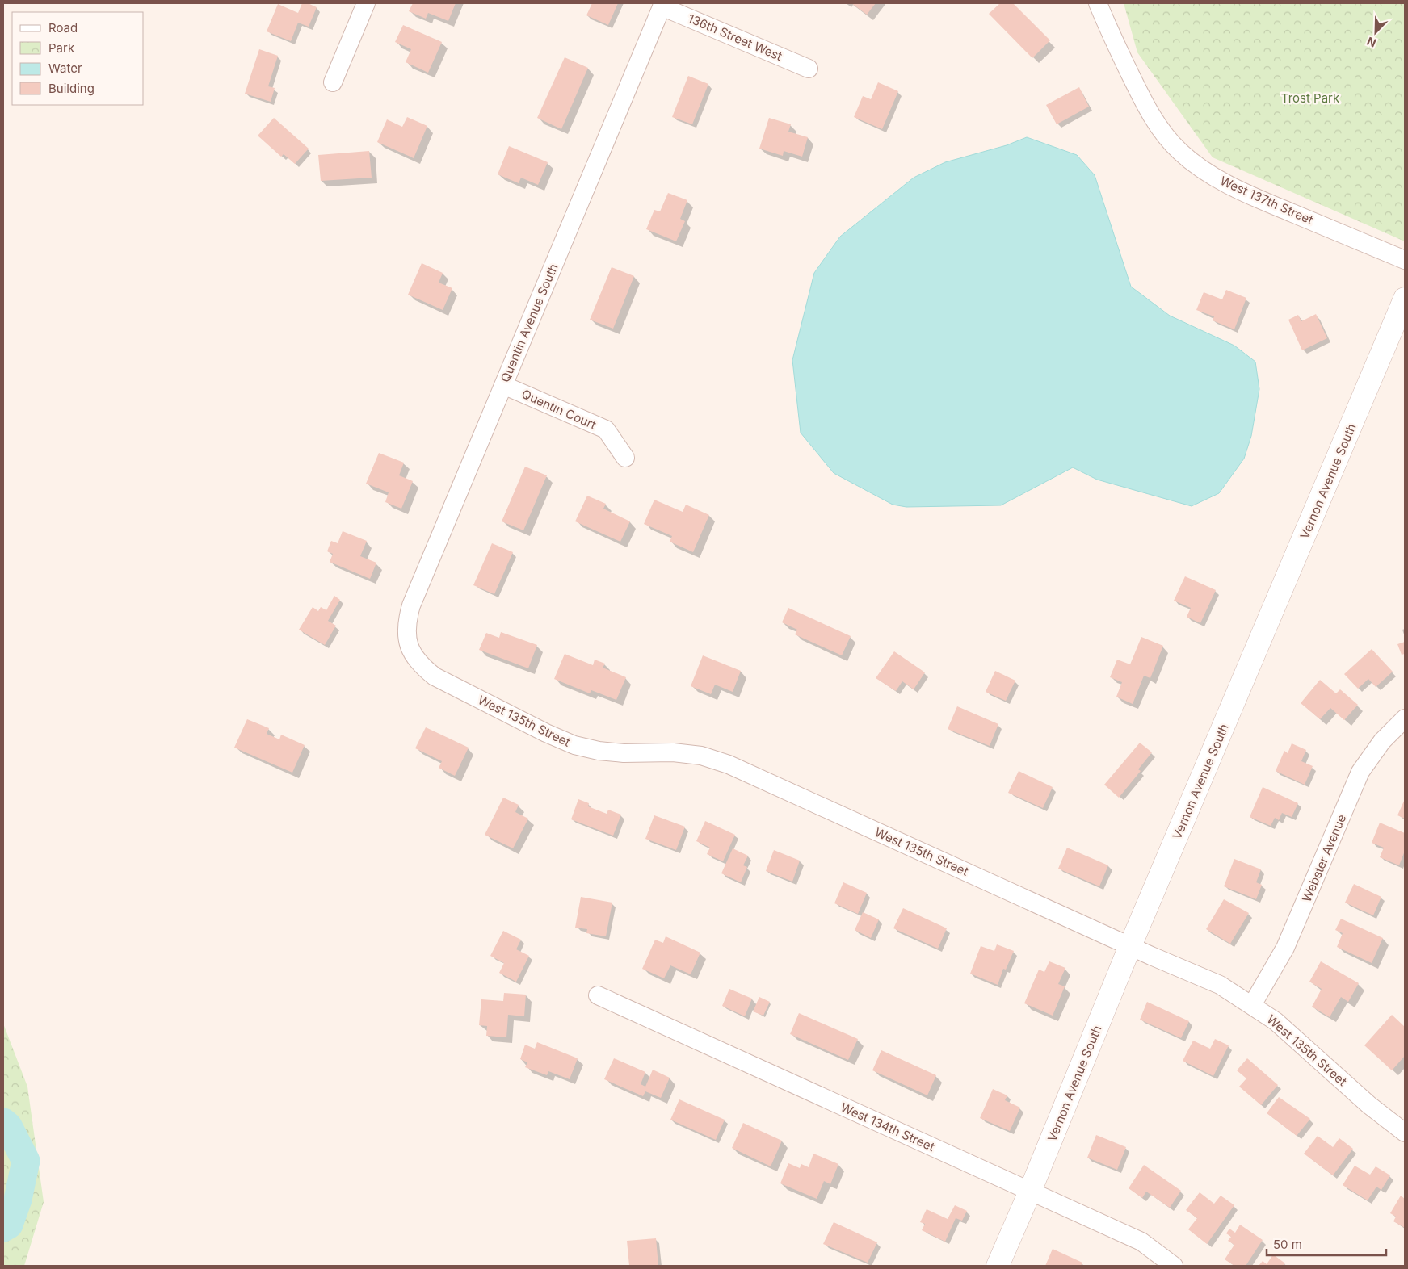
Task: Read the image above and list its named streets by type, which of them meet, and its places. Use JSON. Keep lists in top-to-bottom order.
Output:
{
  "streets": {
    "street": [
      "136th Street West",
      "West 137th Street",
      "Quentin Avenue South",
      "Quentin Court",
      "Vernon Avenue South",
      "West 135th Street",
      "Webster Avenue",
      "West 134th Street"
    ]
  },
  "crossings": [
    ["136th Street West", "Quentin Avenue South"],
    ["Quentin Avenue South", "Quentin Court"],
    ["Quentin Avenue South", "West 135th Street"],
    ["Vernon Avenue South", "West 135th Street"],
    ["Vernon Avenue South", "West 134th Street"],
    ["West 135th Street", "Webster Avenue"]
  ],
  "parks": ["Trost Park"],
  "legend": [
    "Road",
    "Park",
    "Water",
    "Building"
  ],
  "scale_bar": "50 m",
  "north": "bottom left"
}
